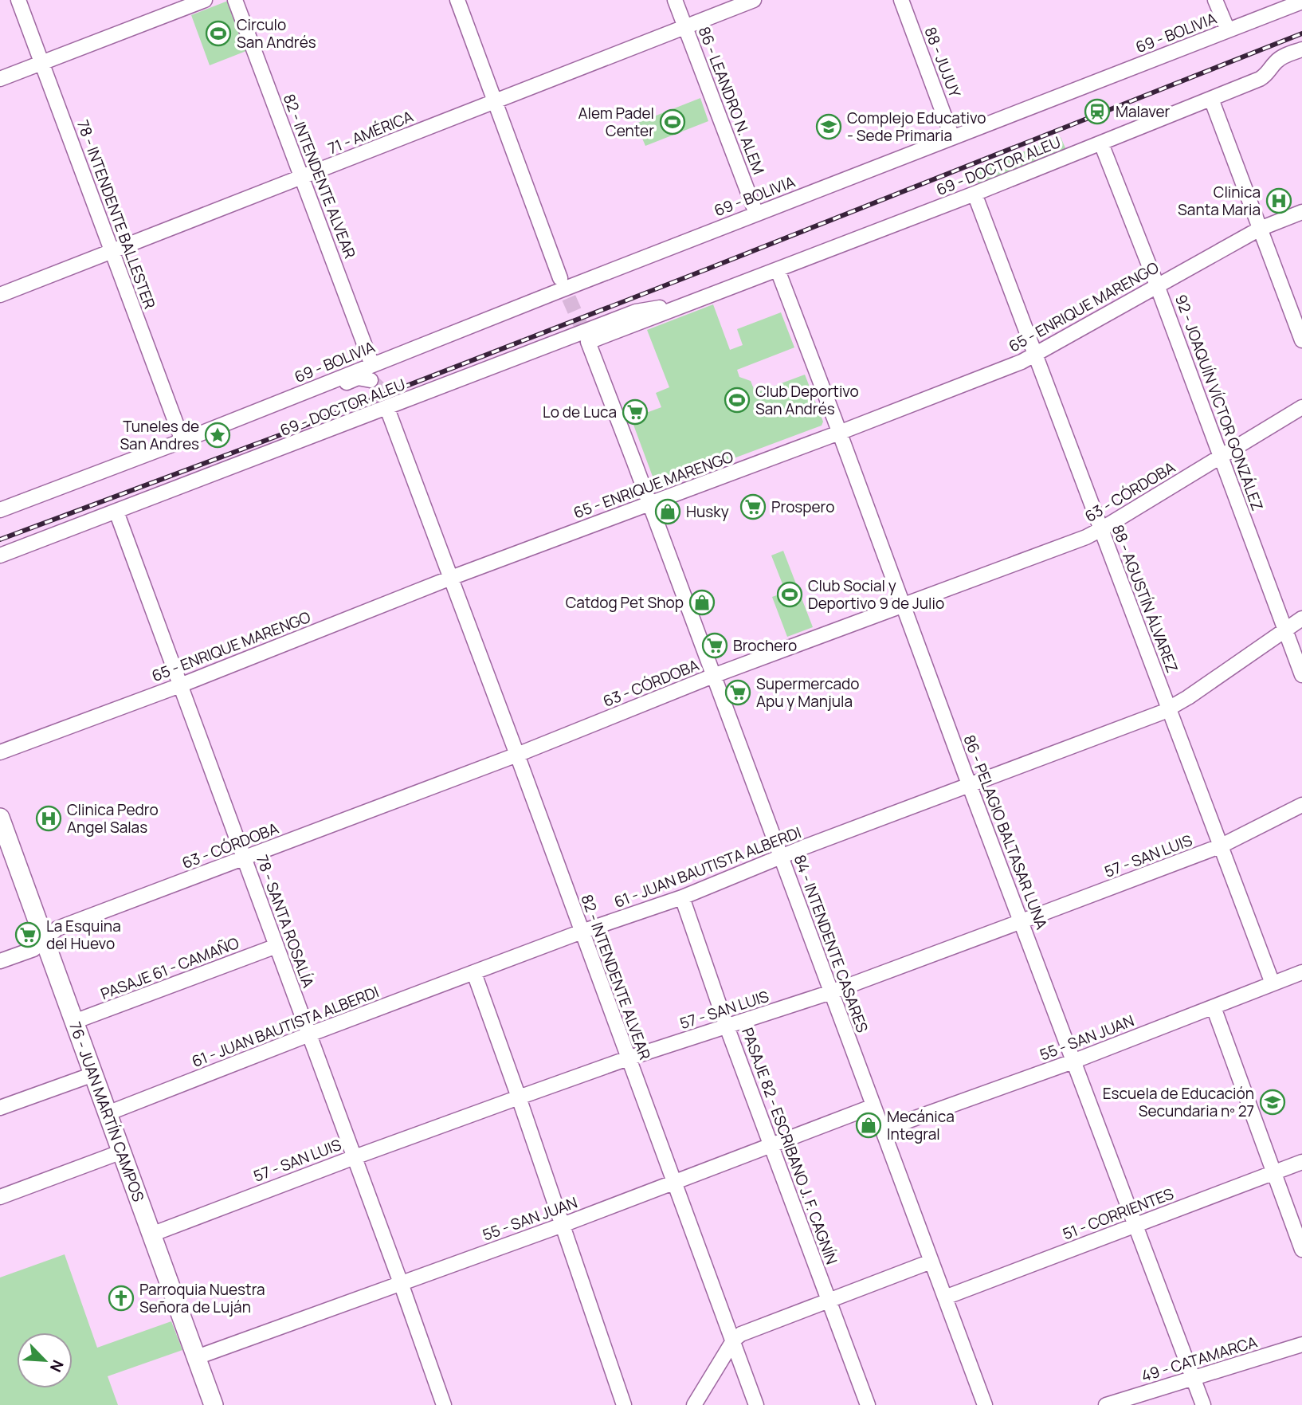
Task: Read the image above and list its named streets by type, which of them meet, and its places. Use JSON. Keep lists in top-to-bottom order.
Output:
{
  "streets": {
    "main road": ["76 - JUAN MARTÍN CAMPOS"],
    "street": [
      "69 - BOLIVIA",
      "88 - JUJUY",
      "86 - LEANDRO N. ALEM",
      "71 - AMÉRICA",
      "69 - DOCTOR ALEU",
      "82 - INTENDENTE ALVEAR",
      "78 - INTENDENTE BALLESTER",
      "65 - ENRIQUE MARENGO",
      "92 - JOAQUÍN VÍCTOR GONZÁLEZ",
      "63 - CÓRDOBA",
      "88 - AGUSTÍN ÁLVAREZ",
      "86 - PELAGIO BALTASAR LUNA",
      "57 - SAN LUIS",
      "61 - JUAN BAUTISTA ALBERDI",
      "78 - SANTA ROSALÍA",
      "84 - INTENDENTE CASARES",
      "PASAJE 61 - CAMAÑO",
      "55 - SAN JUAN",
      "PASAJE 82 - ESCRIBANO J. F. CAGNÍN",
      "51 - CORRIENTES",
      "49 - CATAMARCA"
    ]
  },
  "crossings": [
    ["69 - BOLIVIA", "88 - JUJUY"],
    ["69 - BOLIVIA", "86 - LEANDRO N. ALEM"],
    ["69 - BOLIVIA", "82 - INTENDENTE ALVEAR"],
    ["69 - BOLIVIA", "78 - INTENDENTE BALLESTER"],
    ["86 - LEANDRO N. ALEM", "71 - AMÉRICA"],
    ["71 - AMÉRICA", "82 - INTENDENTE ALVEAR"],
    ["71 - AMÉRICA", "78 - INTENDENTE BALLESTER"],
    ["69 - DOCTOR ALEU", "82 - INTENDENTE ALVEAR"],
    ["69 - DOCTOR ALEU", "92 - JOAQUÍN VÍCTOR GONZÁLEZ"],
    ["69 - DOCTOR ALEU", "88 - AGUSTÍN ÁLVAREZ"],
    ["69 - DOCTOR ALEU", "86 - PELAGIO BALTASAR LUNA"],
    ["69 - DOCTOR ALEU", "78 - SANTA ROSALÍA"],
    ["69 - DOCTOR ALEU", "84 - INTENDENTE CASARES"],
    ["82 - INTENDENTE ALVEAR", "65 - ENRIQUE MARENGO"],
    ["82 - INTENDENTE ALVEAR", "63 - CÓRDOBA"],
    ["82 - INTENDENTE ALVEAR", "57 - SAN LUIS"],
    ["82 - INTENDENTE ALVEAR", "61 - JUAN BAUTISTA ALBERDI"],
    ["82 - INTENDENTE ALVEAR", "55 - SAN JUAN"],
    ["65 - ENRIQUE MARENGO", "92 - JOAQUÍN VÍCTOR GONZÁLEZ"],
    ["65 - ENRIQUE MARENGO", "88 - AGUSTÍN ÁLVAREZ"],
    ["65 - ENRIQUE MARENGO", "86 - PELAGIO BALTASAR LUNA"],
    ["65 - ENRIQUE MARENGO", "78 - SANTA ROSALÍA"],
    ["65 - ENRIQUE MARENGO", "84 - INTENDENTE CASARES"],
    ["92 - JOAQUÍN VÍCTOR GONZÁLEZ", "63 - CÓRDOBA"],
    ["92 - JOAQUÍN VÍCTOR GONZÁLEZ", "61 - JUAN BAUTISTA ALBERDI"],
    ["63 - CÓRDOBA", "88 - AGUSTÍN ÁLVAREZ"],
    ["63 - CÓRDOBA", "86 - PELAGIO BALTASAR LUNA"],
    ["63 - CÓRDOBA", "78 - SANTA ROSALÍA"],
    ["63 - CÓRDOBA", "84 - INTENDENTE CASARES"],
    ["63 - CÓRDOBA", "76 - JUAN MARTÍN CAMPOS"],
    ["88 - AGUSTÍN ÁLVAREZ", "57 - SAN LUIS"],
    ["88 - AGUSTÍN ÁLVAREZ", "61 - JUAN BAUTISTA ALBERDI"],
    ["88 - AGUSTÍN ÁLVAREZ", "55 - SAN JUAN"],
    ["86 - PELAGIO BALTASAR LUNA", "57 - SAN LUIS"],
    ["86 - PELAGIO BALTASAR LUNA", "61 - JUAN BAUTISTA ALBERDI"],
    ["86 - PELAGIO BALTASAR LUNA", "55 - SAN JUAN"],
    ["86 - PELAGIO BALTASAR LUNA", "51 - CORRIENTES"],
    ["86 - PELAGIO BALTASAR LUNA", "49 - CATAMARCA"],
    ["57 - SAN LUIS", "78 - SANTA ROSALÍA"],
    ["57 - SAN LUIS", "84 - INTENDENTE CASARES"],
    ["57 - SAN LUIS", "76 - JUAN MARTÍN CAMPOS"],
    ["57 - SAN LUIS", "PASAJE 82 - ESCRIBANO J. F. CAGNÍN"],
    ["61 - JUAN BAUTISTA ALBERDI", "78 - SANTA ROSALÍA"],
    ["61 - JUAN BAUTISTA ALBERDI", "84 - INTENDENTE CASARES"],
    ["61 - JUAN BAUTISTA ALBERDI", "76 - JUAN MARTÍN CAMPOS"],
    ["61 - JUAN BAUTISTA ALBERDI", "PASAJE 82 - ESCRIBANO J. F. CAGNÍN"],
    ["78 - SANTA ROSALÍA", "PASAJE 61 - CAMAÑO"],
    ["78 - SANTA ROSALÍA", "55 - SAN JUAN"],
    ["84 - INTENDENTE CASARES", "55 - SAN JUAN"],
    ["84 - INTENDENTE CASARES", "51 - CORRIENTES"],
    ["PASAJE 61 - CAMAÑO", "76 - JUAN MARTÍN CAMPOS"],
    ["55 - SAN JUAN", "76 - JUAN MARTÍN CAMPOS"],
    ["55 - SAN JUAN", "PASAJE 82 - ESCRIBANO J. F. CAGNÍN"]
  ],
  "places": {
    "sports": [
      "Circulo San Andrés",
      "Alem Padel Center",
      "Club Deportivo San Andrés",
      "Club Social y Deportivo 9 de Julio"
    ],
    "station": ["Malaver"],
    "school or university": ["Complejo Educativo - Sede Primaria", "Escuela de Educación Secundaria nº 27"],
    "hospital": ["Clinica Santa Maria", "Clinica Pedro Angel Salas"],
    "supermarket": [
      "Lo de Luca",
      "Prospero",
      "Brochero",
      "Supermercado Apu y Manjula",
      "La Esquina del Huevo"
    ],
    "place": ["Tuneles de San Andres"],
    "shop": ["Husky", "Catdog Pet Shop", "Mecánica Integral"],
    "church": ["Parroquia Nuestra Señora de Luján"]
  },
  "north": "bottom right"
}
